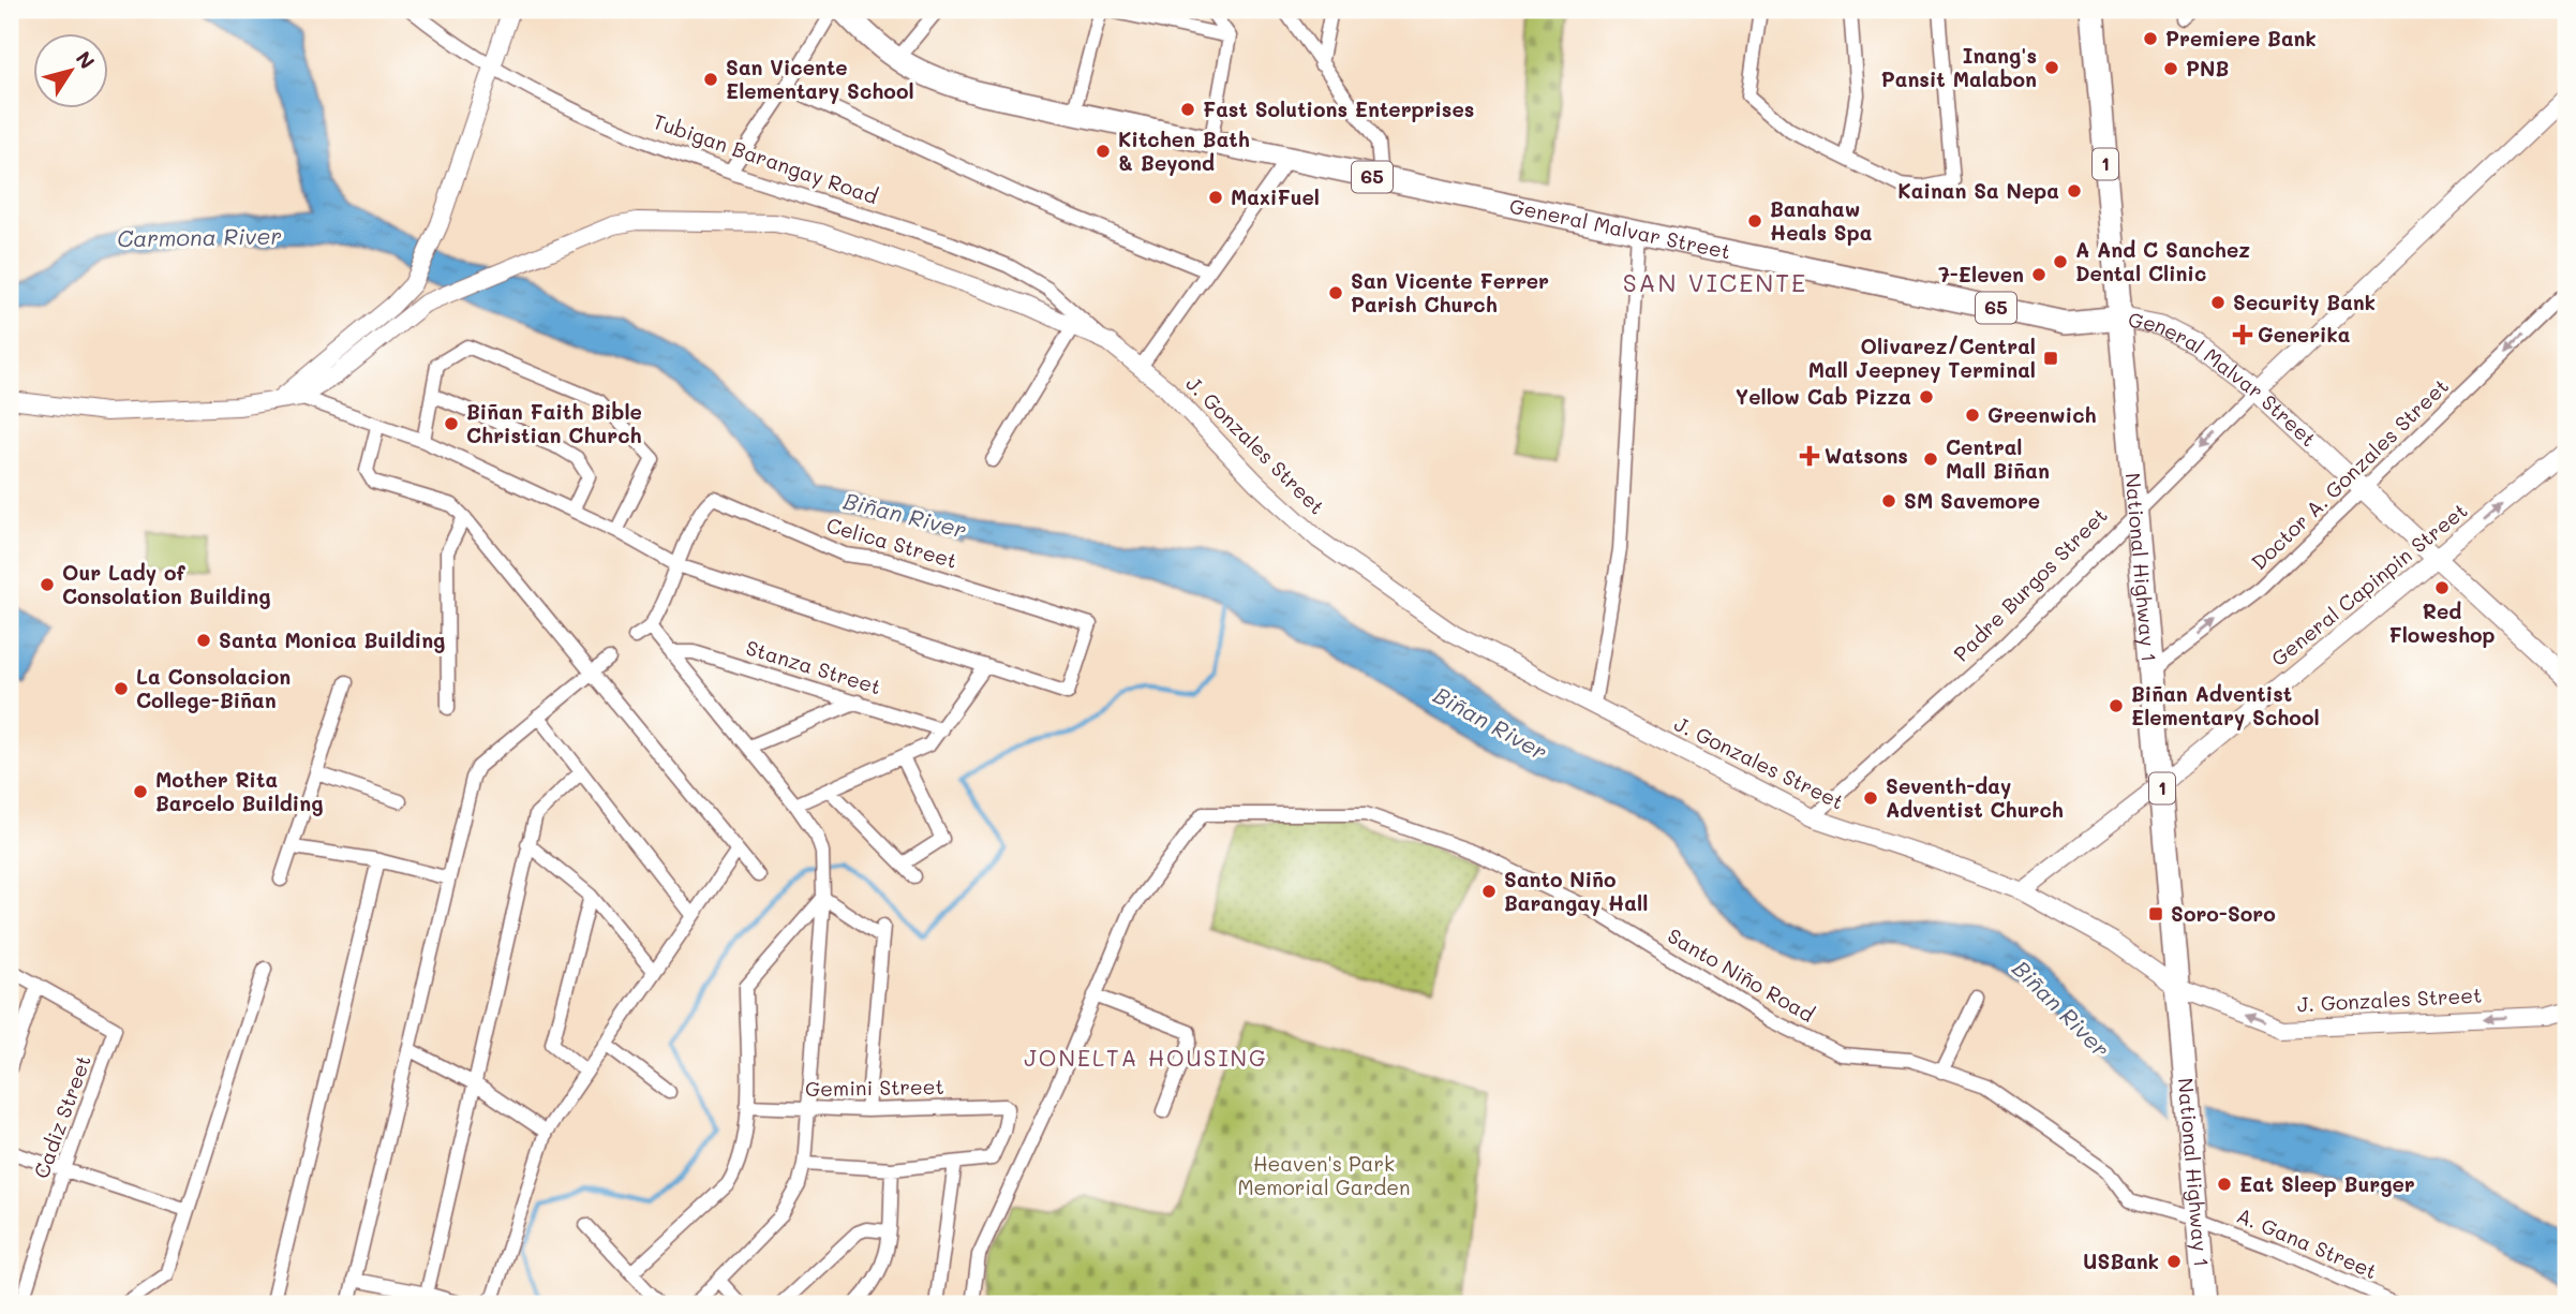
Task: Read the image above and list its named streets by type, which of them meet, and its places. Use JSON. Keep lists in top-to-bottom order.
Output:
{
  "streets": {
    "highway": [
      "1",
      "65",
      "General Malvar Street",
      "National Highway 1"
    ],
    "street": [
      "Tubigan Barangay Road",
      "J. Gonzales Street",
      "Doctor A. Gonzales Street",
      "Celica Street",
      "Padre Burgos Street",
      "General Capinpin Street",
      "Stanza Street",
      "Santo Niño Road",
      "Gemini Street",
      "Cadiz Street",
      "A. Gana Street"
    ]
  },
  "crossings": [
    ["Tubigan Barangay Road", "J. Gonzales Street"],
    ["General Malvar Street", "Doctor A. Gonzales Street"],
    ["General Malvar Street", "National Highway 1"],
    ["General Malvar Street", "Padre Burgos Street"],
    ["General Malvar Street", "General Capinpin Street"],
    ["J. Gonzales Street", "National Highway 1"],
    ["J. Gonzales Street", "Padre Burgos Street"],
    ["J. Gonzales Street", "General Capinpin Street"],
    ["Doctor A. Gonzales Street", "National Highway 1"],
    ["National Highway 1", "Padre Burgos Street"],
    ["National Highway 1", "General Capinpin Street"],
    ["National Highway 1", "Santo Niño Road"],
    ["National Highway 1", "A. Gana Street"],
    ["Santo Niño Road", "A. Gana Street"]
  ],
  "districts": ["SAN VICENTE", "JONELTA HOUSING"],
  "water": ["Carmona River", "Biñan River"],
  "parks": ["Heaven's Park Memorial Garden"],
  "places": {
    "other": [
      "Premiere Bank",
      "Inang's Pansit Malabon",
      "PNB",
      "San Vicente Elementary School",
      "Fast Solutions Enterprises",
      "Kitchen Bath & Beyond",
      "Kainan Sa Nepa",
      "MaxiFuel",
      "Banahaw Heals Spa",
      "A And C Sanchez Dental Clinic",
      "7-Eleven",
      "San Vicente Ferrer Parish Church",
      "Security Bank",
      "Yellow Cab Pizza",
      "Greenwich",
      "Biñan Faith Bible Christian Church",
      "Central Mall Biñan",
      "SM Savemore",
      "Our Lady of Consolation Building",
      "Red Floweshop",
      "Santa Monica Building",
      "La Consolacion College-Biñan",
      "Biñan Adventist Elementary School",
      "Mother Rita Barcelo Building",
      "Seventh-day Adventist Church",
      "Santo Niño Barangay Hall",
      "Eat Sleep Burger",
      "USBank"
    ],
    "health": ["Generika", "Watsons"],
    "transit": ["Olivarez/Central Mall Jeepney Terminal", "Soro-Soro"]
  },
  "north": "top right"
}
